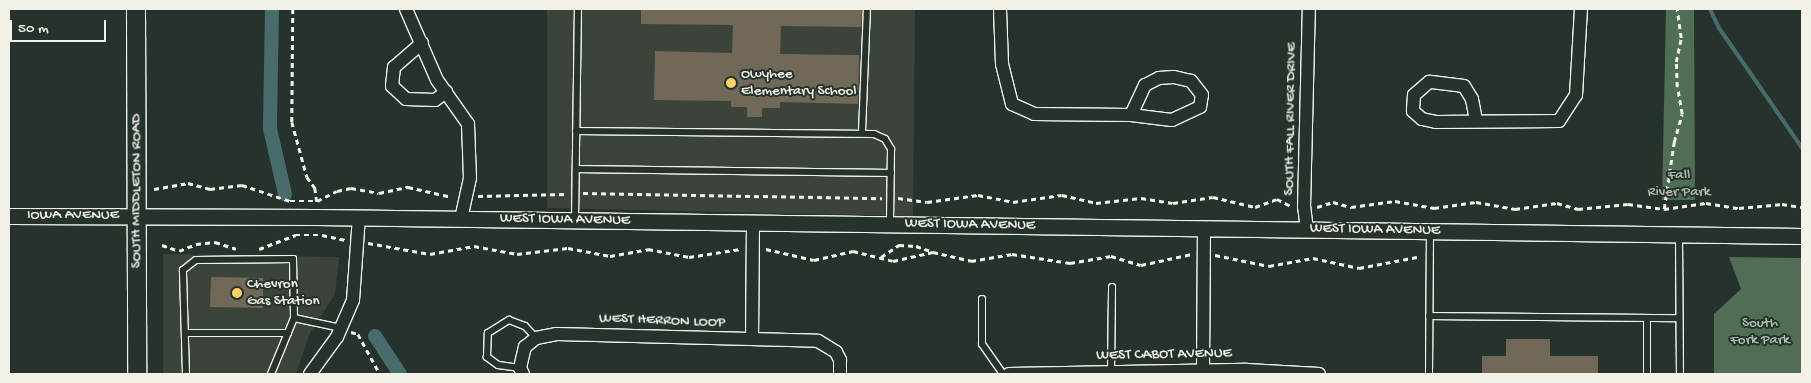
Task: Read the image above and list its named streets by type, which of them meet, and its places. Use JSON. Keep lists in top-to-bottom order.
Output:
{
  "streets": {
    "main road": ["SOUTH MIDDLETON ROAD"],
    "street": [
      "SOUTH FALL RIVER DRIVE",
      "IOWA AVENUE",
      "WEST IOWA AVENUE",
      "WEST HERRON LOOP",
      "WEST CABOT AVENUE"
    ]
  },
  "crossings": [
    ["SOUTH FALL RIVER DRIVE", "WEST IOWA AVENUE"],
    ["SOUTH MIDDLETON ROAD", "IOWA AVENUE"],
    ["SOUTH MIDDLETON ROAD", "WEST IOWA AVENUE"],
    ["IOWA AVENUE", "WEST IOWA AVENUE"]
  ],
  "parks": ["Fall River Park", "South Fork Park"],
  "places": ["Owyhee Elementary School", "Chevron Gas Station"],
  "scale_bar": "50 m"
}
